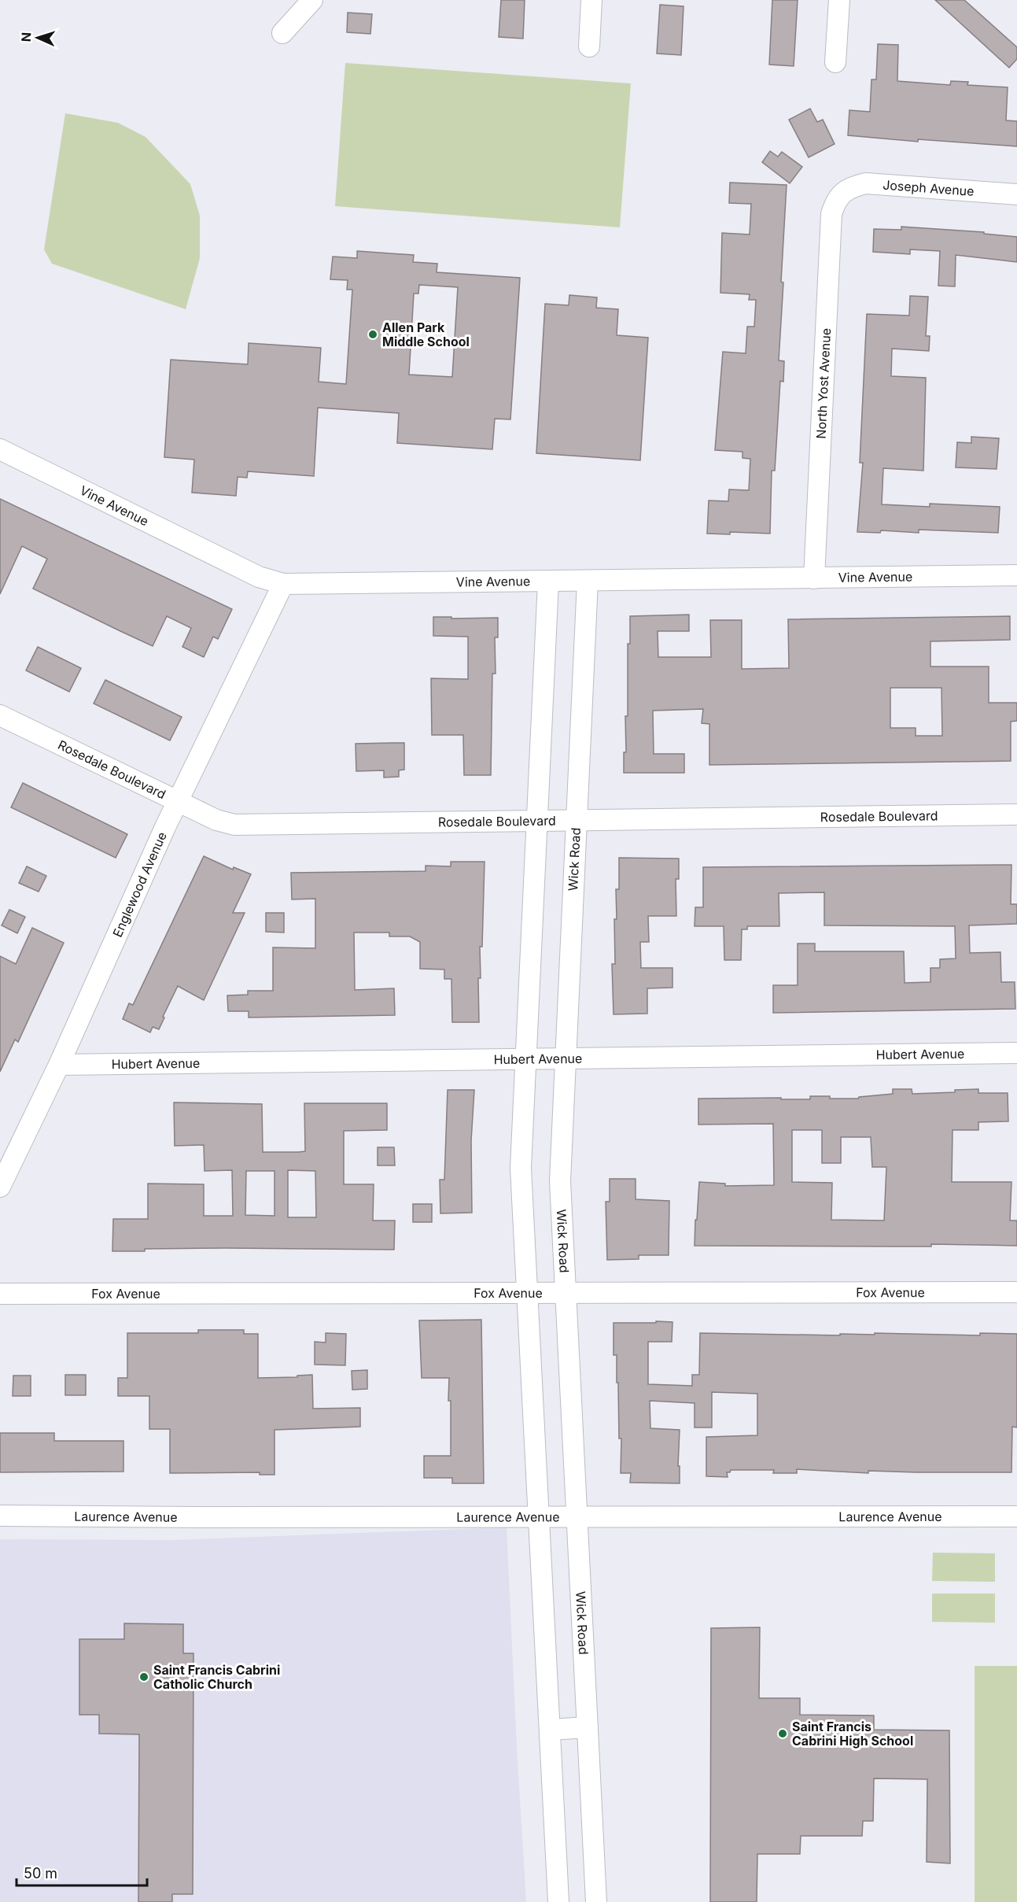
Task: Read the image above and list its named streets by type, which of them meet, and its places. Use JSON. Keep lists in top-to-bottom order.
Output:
{
  "streets": {
    "street": [
      "Joseph Avenue",
      "North Yost Avenue",
      "Vine Avenue",
      "Rosedale Boulevard",
      "Wick Road",
      "Englewood Avenue",
      "Hubert Avenue",
      "Fox Avenue",
      "Laurence Avenue"
    ]
  },
  "crossings": [
    ["Joseph Avenue", "North Yost Avenue"],
    ["North Yost Avenue", "Vine Avenue"],
    ["Vine Avenue", "Wick Road"],
    ["Vine Avenue", "Englewood Avenue"],
    ["Rosedale Boulevard", "Wick Road"],
    ["Rosedale Boulevard", "Englewood Avenue"],
    ["Wick Road", "Hubert Avenue"],
    ["Wick Road", "Fox Avenue"],
    ["Wick Road", "Laurence Avenue"],
    ["Englewood Avenue", "Hubert Avenue"]
  ],
  "places": ["Allen Park Middle School", "Saint Francis Cabrini Catholic Church", "Saint Francis Cabrini High School"],
  "scale_bar": "50 m",
  "north": "left"
}
